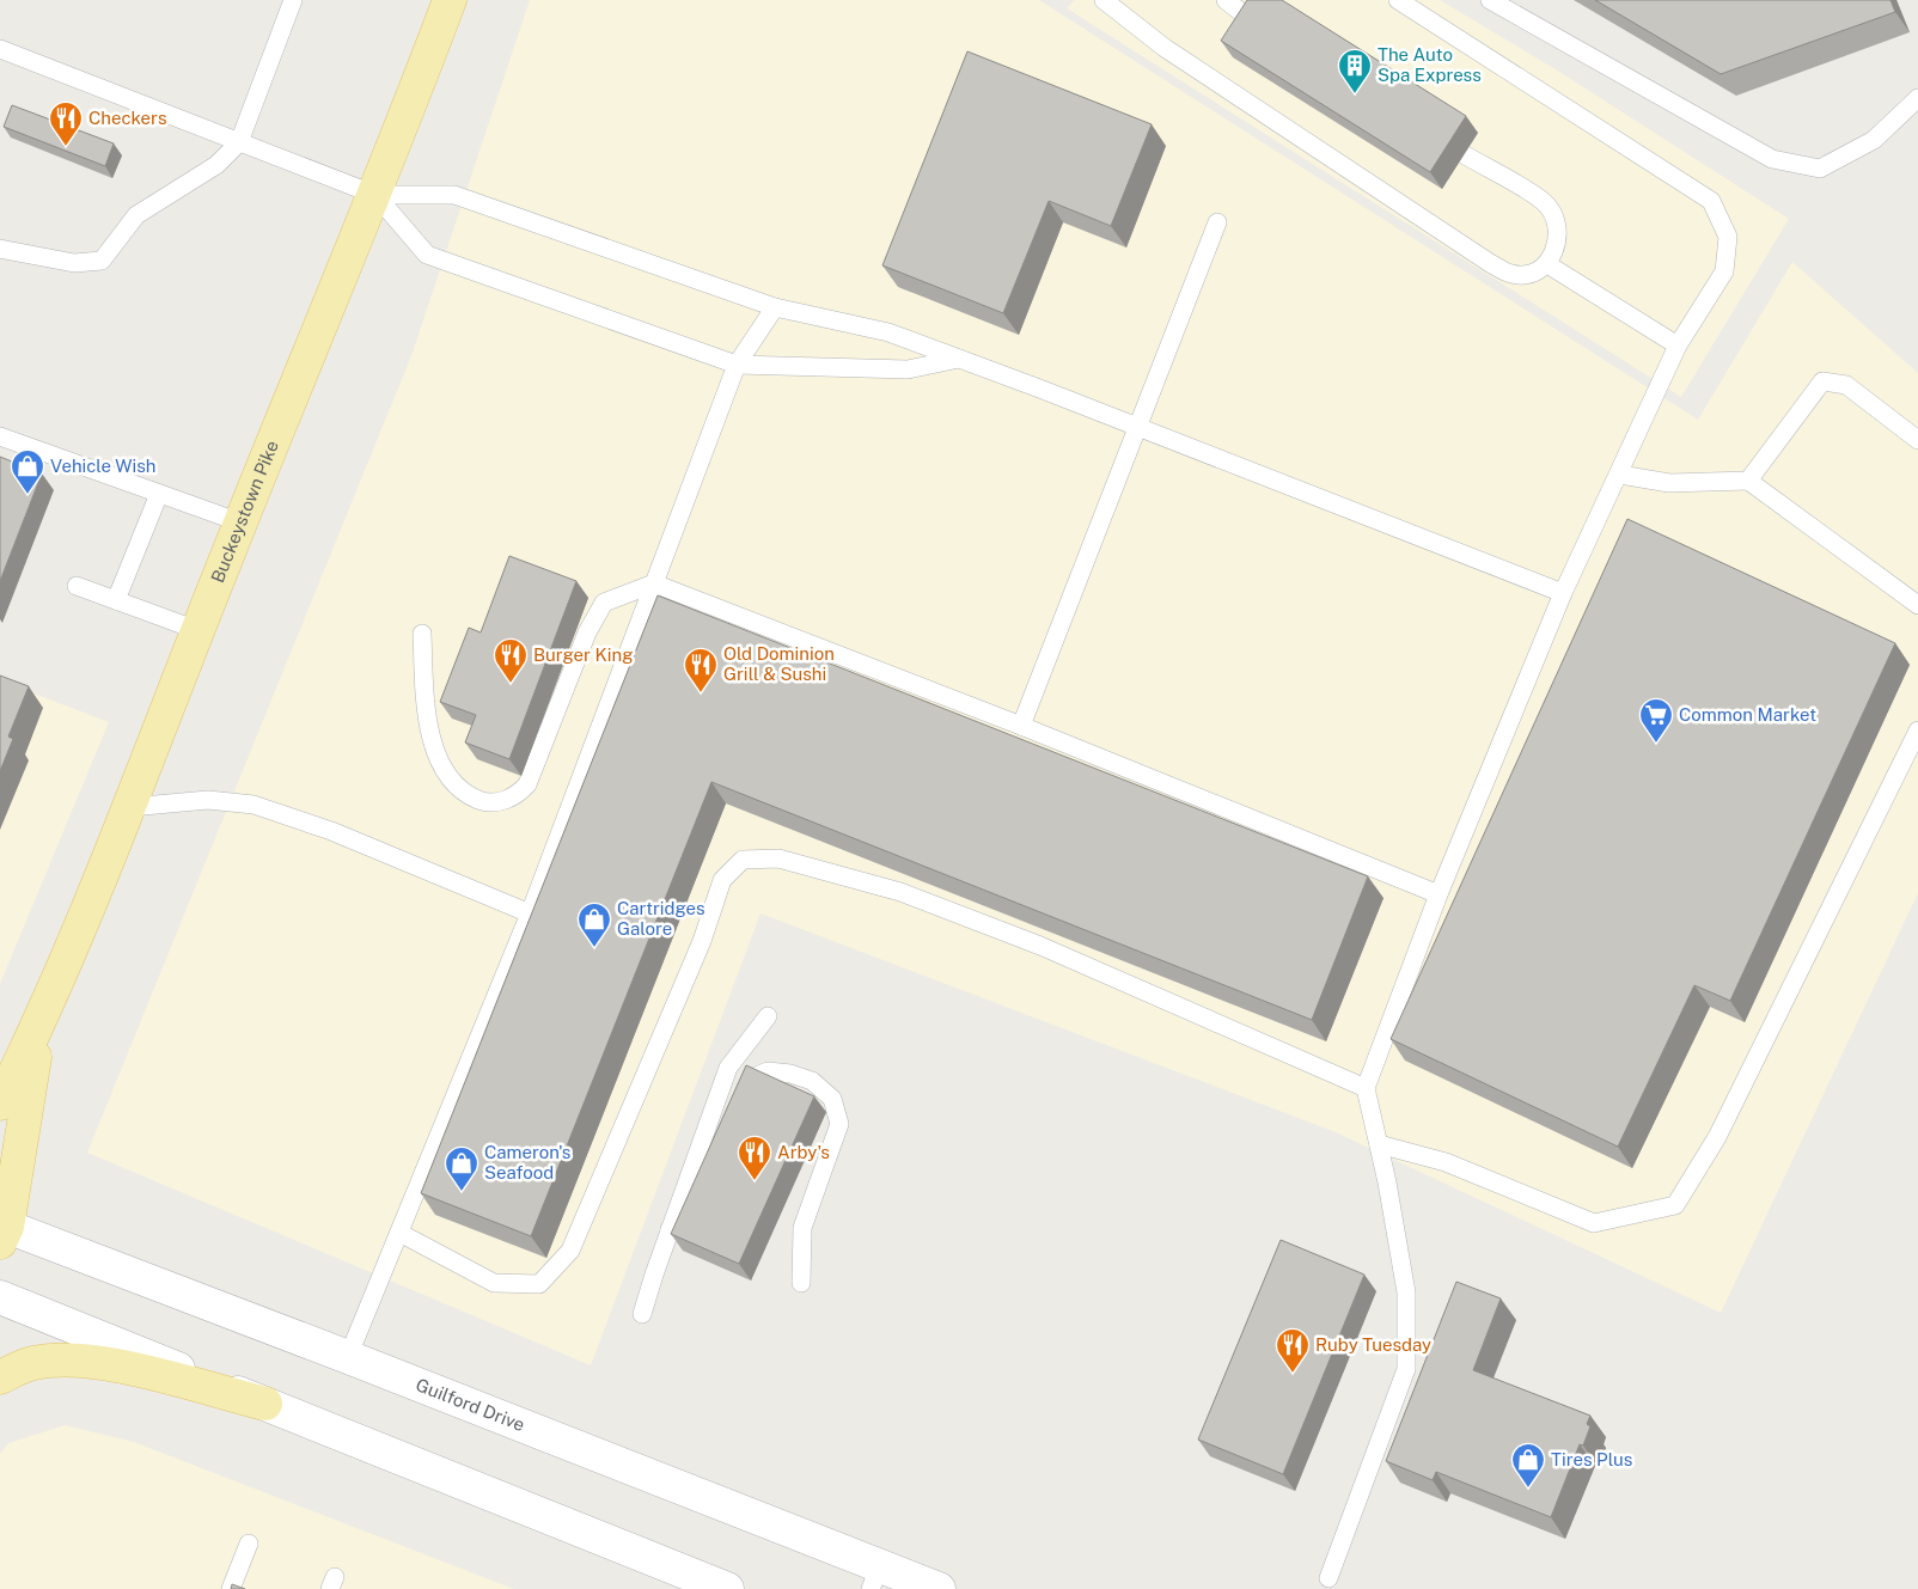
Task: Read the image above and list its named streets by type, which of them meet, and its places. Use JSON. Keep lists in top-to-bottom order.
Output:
{
  "streets": {
    "main road": ["Buckeystown Pike", "Guilford Drive"]
  },
  "crossings": [
    ["Buckeystown Pike", "Guilford Drive"]
  ],
  "places": {
    "building": ["The Auto Spa Express"],
    "restaurant": [
      "Checkers",
      "Burger King",
      "Old Dominion Grill & Sushi",
      "Arby's",
      "Ruby Tuesday"
    ],
    "shop": [
      "Vehicle Wish",
      "Cartridges Galore",
      "Cameron's Seafood",
      "Tires Plus"
    ],
    "supermarket": ["Common Market"]
  }
}
